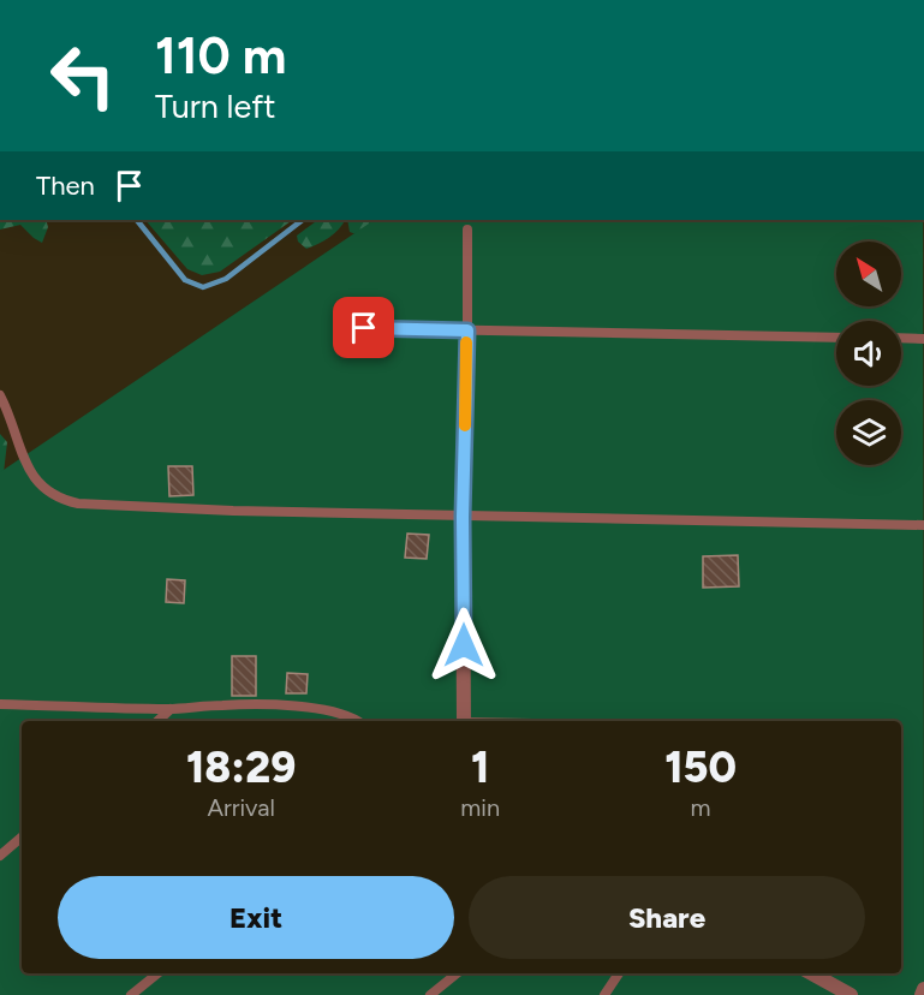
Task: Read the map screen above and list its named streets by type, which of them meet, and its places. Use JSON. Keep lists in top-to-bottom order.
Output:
{
  "north": "top left",
  "page": {
    "turn": ["110 m", "Turn left"],
    "then": "Then",
    "eta": [
      "18:29",
      "Arrival",
      "1",
      "min",
      "150",
      "m"
    ],
    "buttons": ["Exit", "Share"]
  }
}
